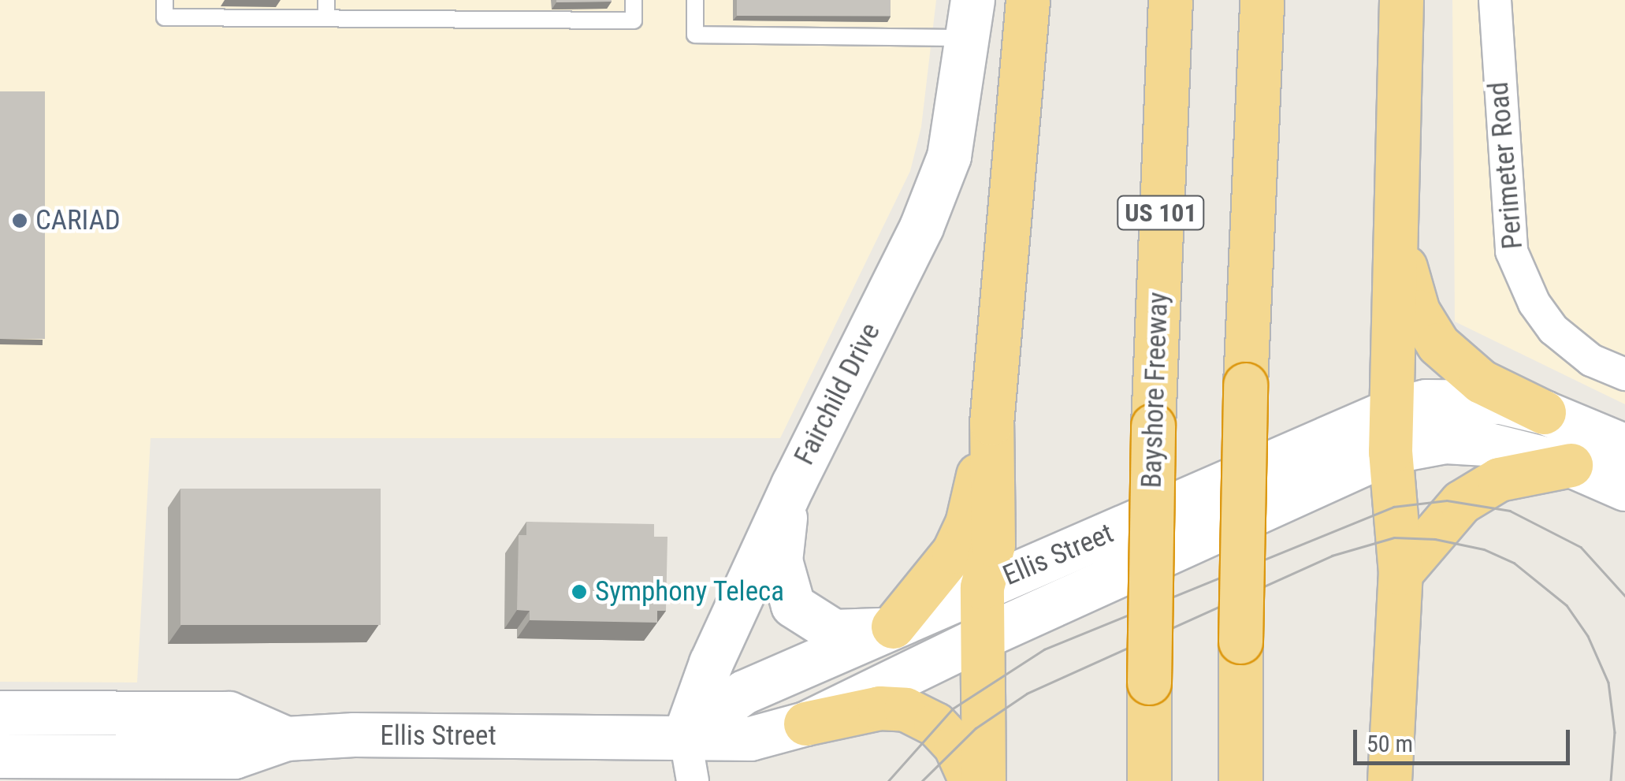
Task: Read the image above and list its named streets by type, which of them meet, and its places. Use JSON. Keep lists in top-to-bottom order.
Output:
{
  "streets": {
    "highway": ["US 101", "Bayshore Freeway"],
    "main road": ["Fairchild Drive", "Ellis Street"],
    "street": ["Perimeter Road"]
  },
  "crossings": [
    ["Fairchild Drive", "Ellis Street"]
  ],
  "places": ["CARIAD", "Symphony Teleca"],
  "scale_bar": "50 m"
}
